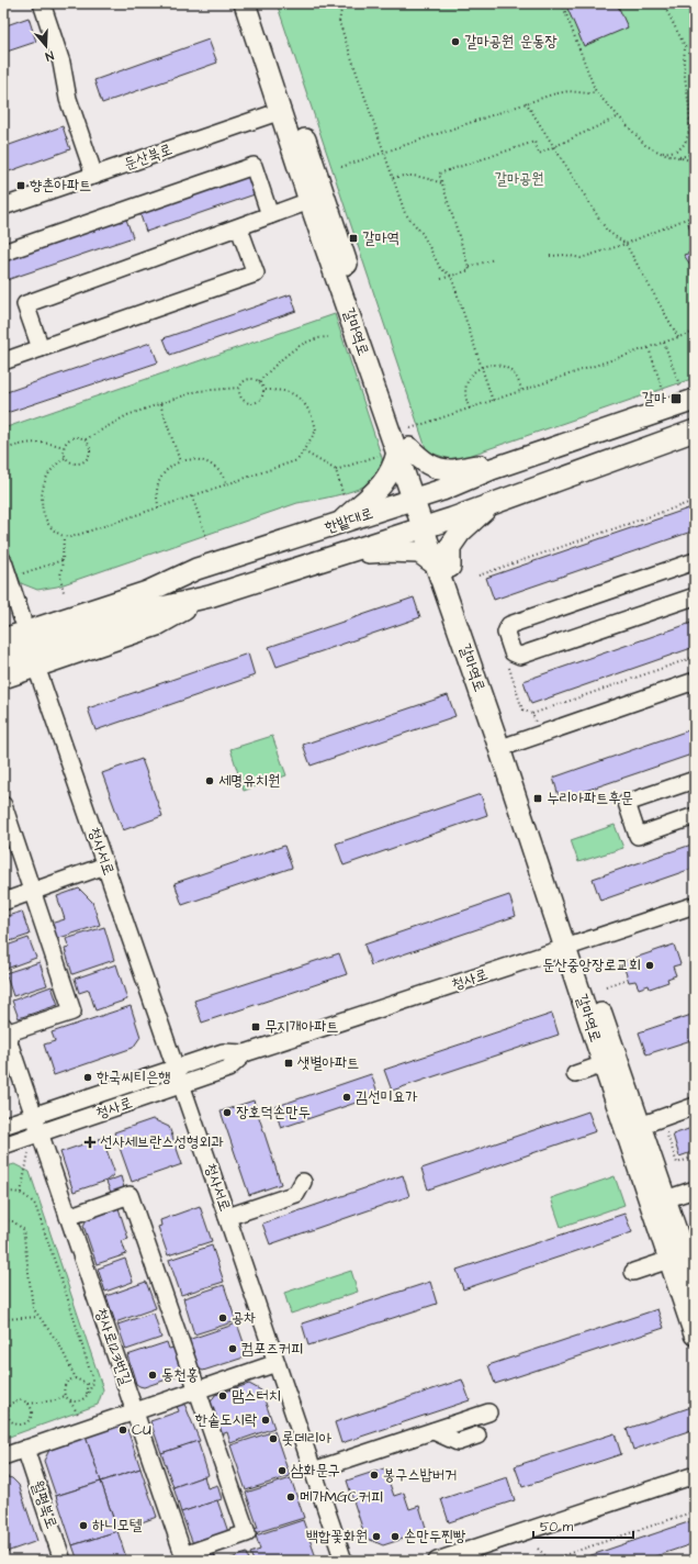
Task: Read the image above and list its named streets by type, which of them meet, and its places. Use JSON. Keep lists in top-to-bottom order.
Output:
{
  "streets": {
    "main road": ["갈마역로", "한밭대로"],
    "street": [
      "둔산북로",
      "청사서로",
      "청사로",
      "청사로123번길",
      "월평북로"
    ]
  },
  "crossings": [
    ["둔산북로", "갈마역로"],
    ["갈마역로", "한밭대로"],
    ["갈마역로", "청사로"],
    ["청사서로", "청사로"],
    ["청사로", "청사로123번길"]
  ],
  "parks": ["갈마공원"],
  "places": {
    "other": [
      "갈마공원 운동장",
      "세명유치원",
      "둔산중앙장로교회",
      "한국씨티은행",
      "김선미요가",
      "장호덕손만두",
      "공차",
      "컴포즈커피",
      "동천홍",
      "맘스터치",
      "한솥도시락",
      "CU",
      "롯데리아",
      "삼화문구",
      "봉구스밥버거",
      "메가MGC커피",
      "하니모텔",
      "백합꽃화원",
      "손만두찐빵"
    ],
    "transit": [
      "향촌아파트",
      "갈마역",
      "갈마",
      "누리아파트후문",
      "무지개아파트",
      "샛별아파트"
    ],
    "health": ["선사세브란스성형외과"]
  },
  "scale_bar": "50 m",
  "north": "bottom"
}
